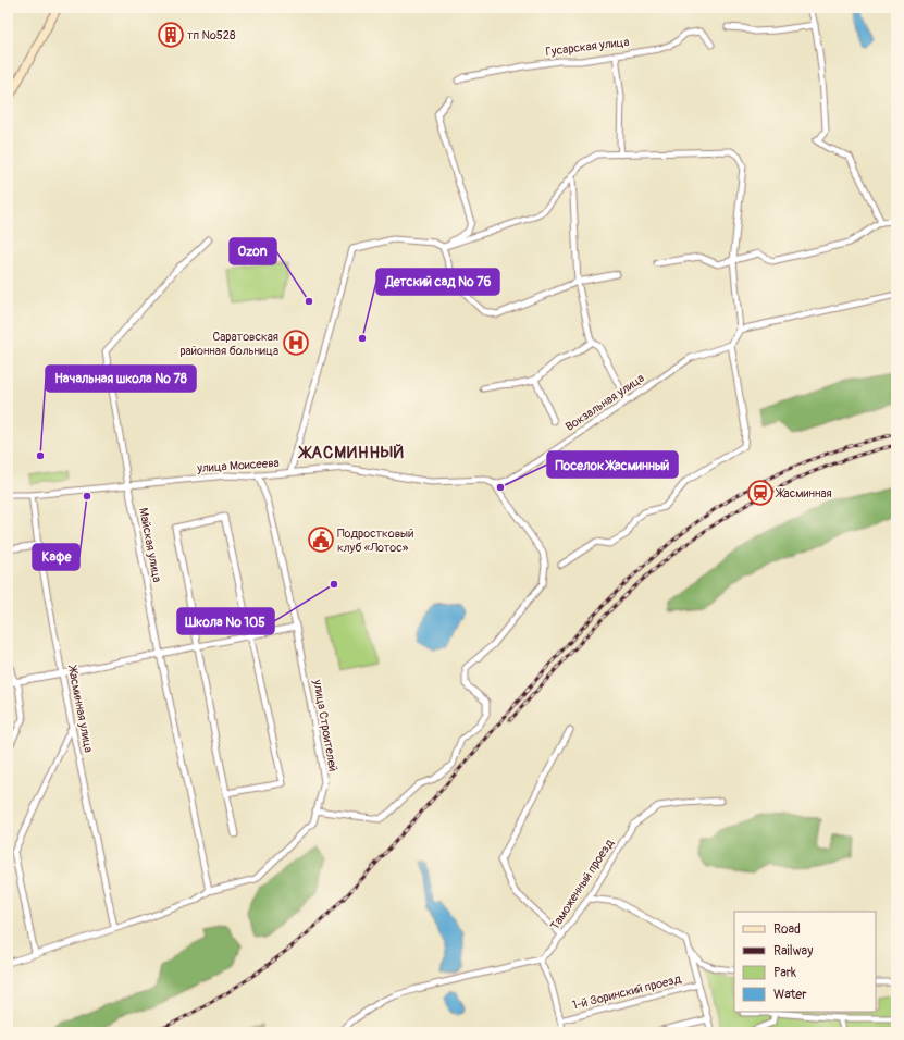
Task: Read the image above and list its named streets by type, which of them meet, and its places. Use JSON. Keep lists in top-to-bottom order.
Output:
{
  "streets": {
    "street": [
      "Гусарская улица",
      "Вокзальная улица",
      "улица Моисеева",
      "Майская улица",
      "Жасминная улица",
      "улица Строителей",
      "Таможенный проезд",
      "1-й Зоринский проезд"
    ]
  },
  "crossings": [
    ["Вокзальная улица", "улица Моисеева"],
    ["улица Моисеева", "Майская улица"],
    ["улица Моисеева", "Жасминная улица"],
    ["улица Моисеева", "улица Строителей"],
    ["Майская улица", "улица Строителей"],
    ["Жасминная улица", "улица Строителей"]
  ],
  "districts": ["ЖАСМИННЫЙ"],
  "places": {
    "building": ["тп №528"],
    "other": [
      "Ozon",
      "Детский сад № 76",
      "Начальная школа № 78",
      "Поселок Жасминный",
      "Кафе",
      "Школа № 105"
    ],
    "hospital": ["Саратовская районная больница"],
    "station": ["Жасминная"],
    "public building": ["Подростковый клуб «Лотос»"]
  },
  "legend": [
    "Road",
    "Railway",
    "Park",
    "Water"
  ]
}
